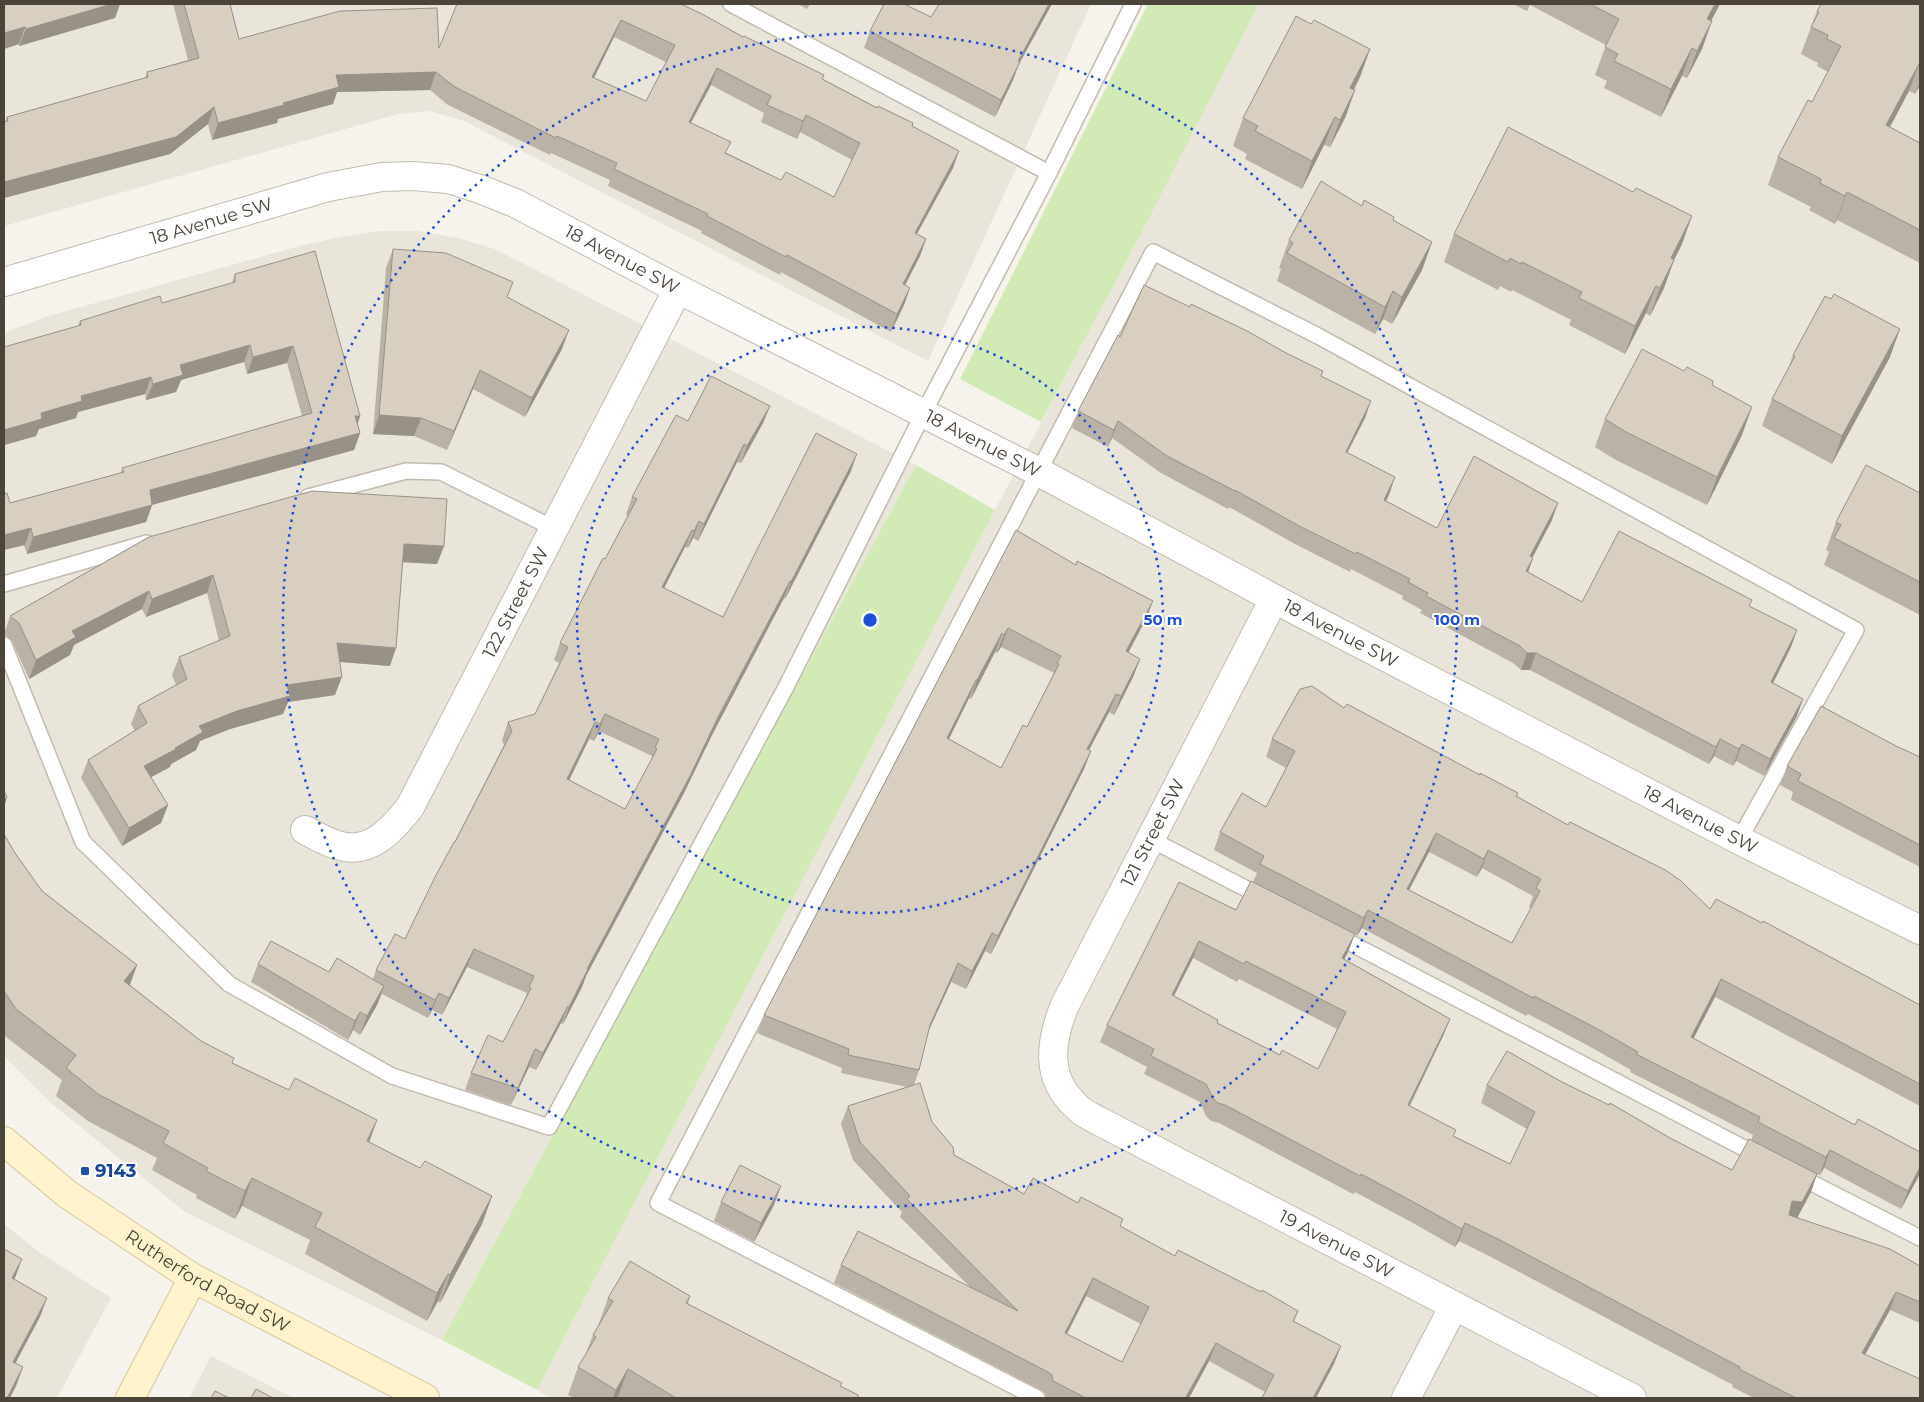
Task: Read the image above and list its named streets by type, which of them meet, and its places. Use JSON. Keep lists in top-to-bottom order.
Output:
{
  "streets": {
    "street": [
      "18 Avenue SW",
      "122 Street SW",
      "121 Street SW",
      "19 Avenue SW",
      "Rutherford Road SW"
    ]
  },
  "crossings": [
    ["18 Avenue SW", "122 Street SW"],
    ["18 Avenue SW", "121 Street SW"],
    ["121 Street SW", "19 Avenue SW"]
  ],
  "places": {
    "transit": ["9143"]
  },
  "rings": ["50 m", "100 m"]
}
